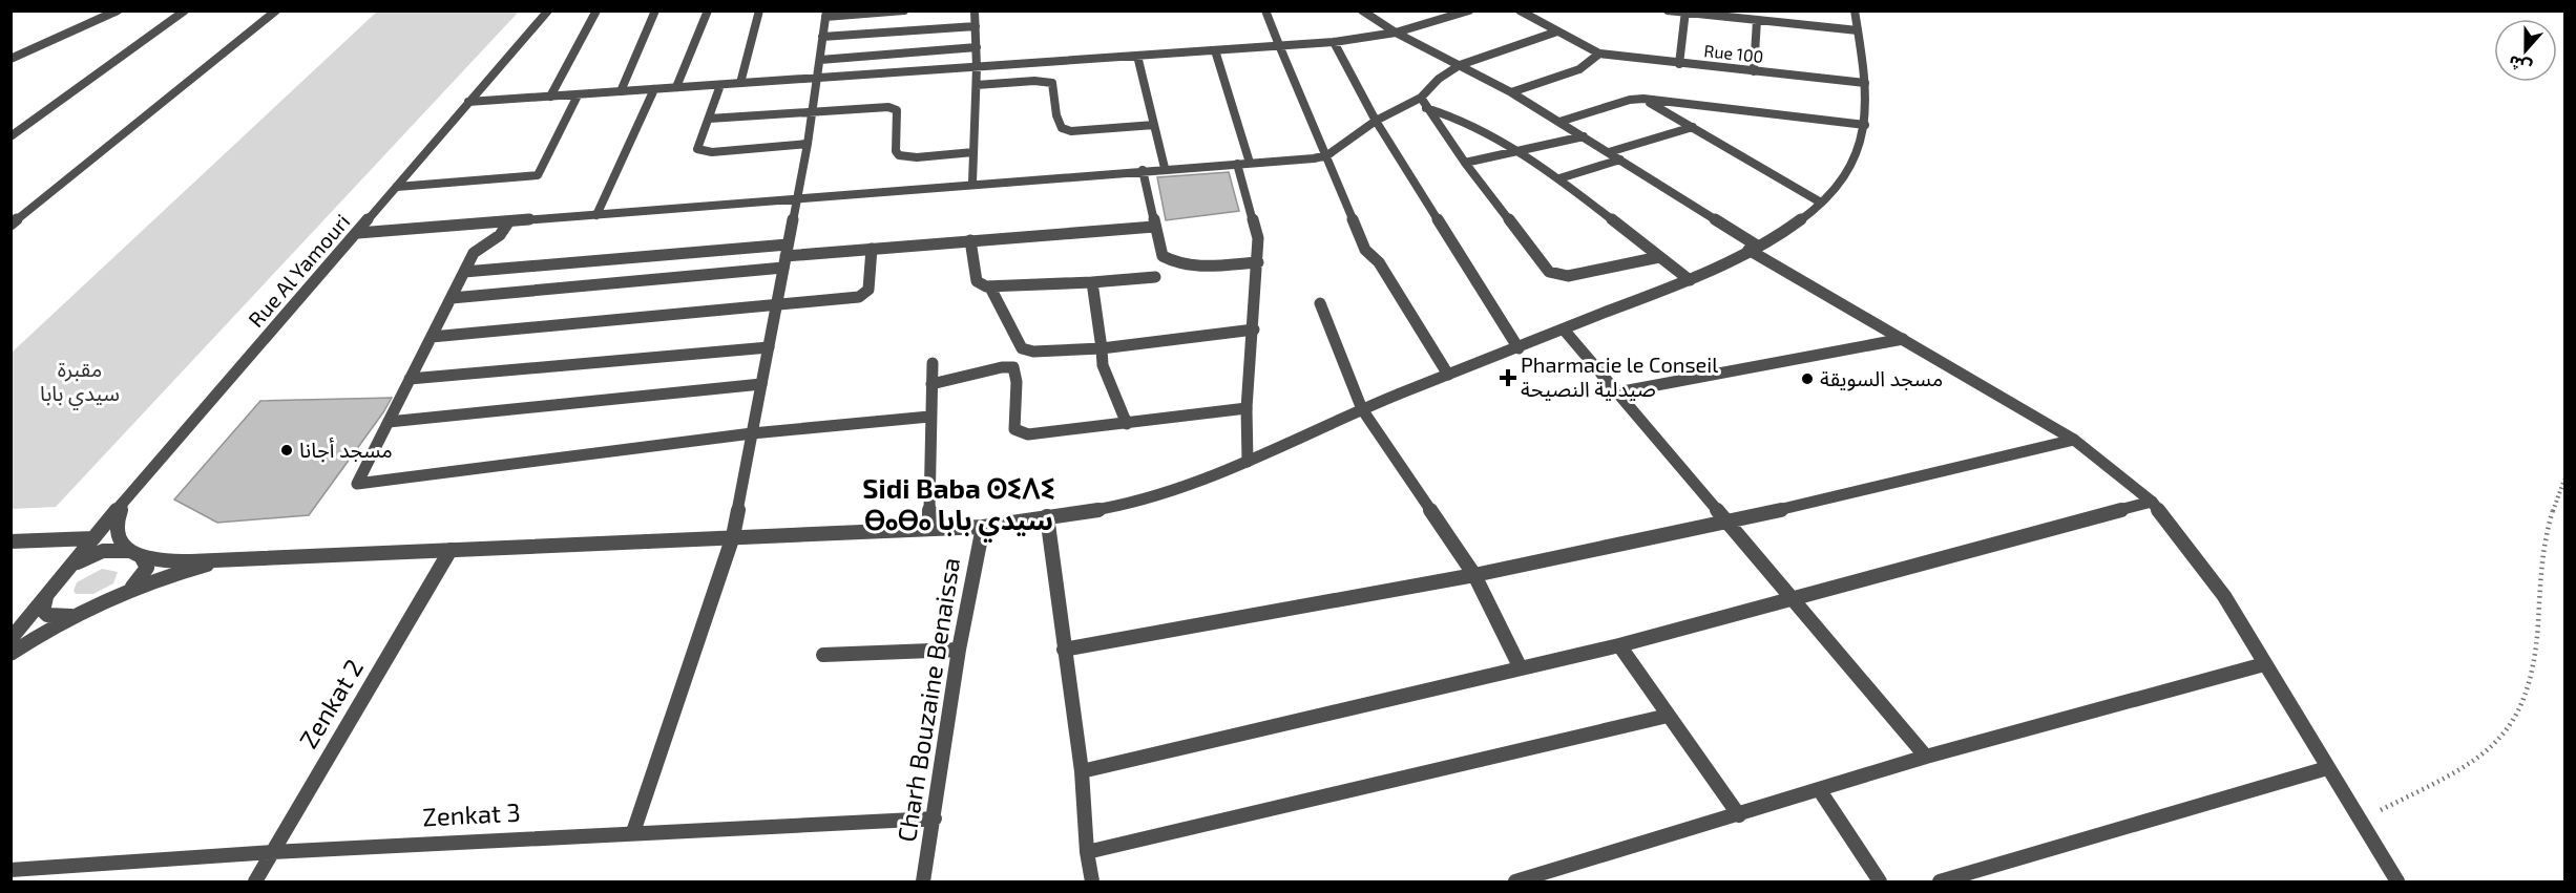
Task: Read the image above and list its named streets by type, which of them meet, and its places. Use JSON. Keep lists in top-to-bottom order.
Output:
{
  "streets": {
    "street": [
      "Rue 100",
      "Rue Al Yamouri",
      "Charh Bouzaine Benaissa",
      "Zenkat 2",
      "Zenkat 3"
    ]
  },
  "crossings": [
    ["Charh Bouzaine Benaissa", "Zenkat 3"],
    ["Zenkat 2", "Zenkat 3"]
  ],
  "districts": ["Sidi Baba ⵙⵉⴷⵉ ⴱⴰⴱⴰ سيدي بابا"],
  "parks": ["مقبرة سيدي بابا"],
  "places": {
    "health": ["Pharmacie le Conseil صيدلية النصيحة"],
    "other": ["مسجد السويقة", "مسجد أجانا"]
  },
  "north": "bottom"
}
